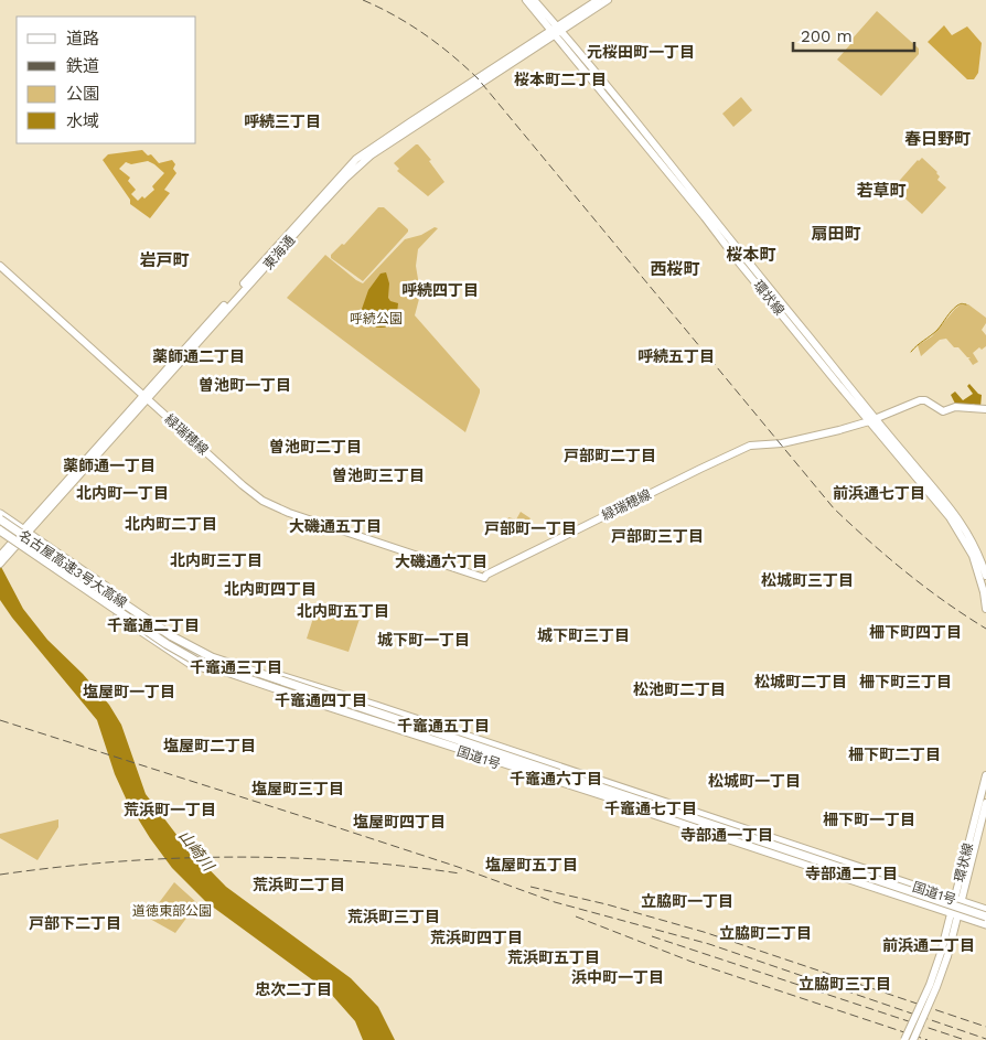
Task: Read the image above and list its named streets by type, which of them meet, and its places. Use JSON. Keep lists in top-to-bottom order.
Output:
{
  "streets": {
    "highway": ["名古屋高速3号大高線", "国道1号"],
    "main road": ["東海通", "環状線", "緑瑞穂線"]
  },
  "crossings": [
    ["東海通", "環状線"],
    ["東海通", "緑瑞穂線"],
    ["東海通", "国道1号"],
    ["環状線", "緑瑞穂線"],
    ["環状線", "国道1号"],
    ["名古屋高速3号大高線", "国道1号"]
  ],
  "districts": [
    "元桜田町一丁目",
    "桜本町二丁目",
    "呼続三丁目",
    "春日野町",
    "若草町",
    "扇田町",
    "桜本町",
    "岩戸町",
    "西桜町",
    "呼続四丁目",
    "薬師通二丁目",
    "呼続五丁目",
    "曽池町一丁目",
    "曽池町二丁目",
    "戸部町二丁目",
    "薬師通一丁目",
    "曽池町三丁目",
    "北内町一丁目",
    "前浜通七丁目",
    "北内町二丁目",
    "大磯通五丁目",
    "戸部町一丁目",
    "戸部町三丁目",
    "北内町三丁目",
    "大磯通六丁目",
    "松城町三丁目",
    "北内町四丁目",
    "北内町五丁目",
    "千竈通二丁目",
    "柵下町四丁目",
    "城下町三丁目",
    "城下町一丁目",
    "千竈通三丁目",
    "松城町二丁目",
    "柵下町三丁目",
    "松池町二丁目",
    "塩屋町一丁目",
    "千竈通四丁目",
    "千竈通五丁目",
    "塩屋町二丁目",
    "柵下町二丁目",
    "千竈通六丁目",
    "松城町一丁目",
    "塩屋町三丁目",
    "千竈通七丁目",
    "荒浜町一丁目",
    "柵下町一丁目",
    "塩屋町四丁目",
    "寺部通一丁目",
    "塩屋町五丁目",
    "寺部通二丁目",
    "荒浜町二丁目",
    "立脇町一丁目",
    "荒浜町三丁目",
    "戸部下二丁目",
    "立脇町二丁目",
    "荒浜町四丁目",
    "前浜通二丁目",
    "荒浜町五丁目",
    "浜中町一丁目",
    "立脇町三丁目",
    "忠次二丁目"
  ],
  "water": ["山崎川"],
  "parks": ["呼続公園", "道徳東部公園"],
  "legend": [
    "道路",
    "鉄道",
    "公園",
    "水域"
  ],
  "scale_bar": "200 m"
}
